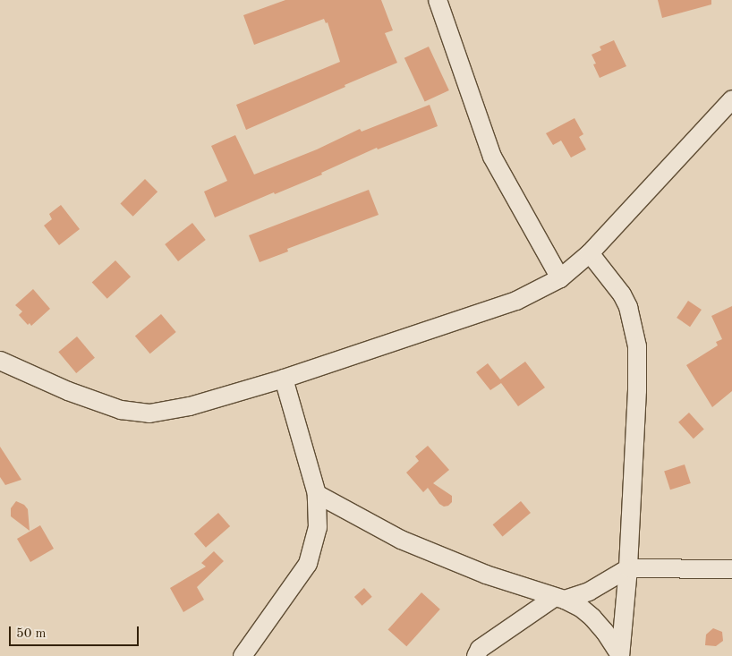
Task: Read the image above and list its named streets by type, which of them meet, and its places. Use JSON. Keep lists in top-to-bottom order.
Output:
{
  "scale_bar": "50 m"
}
